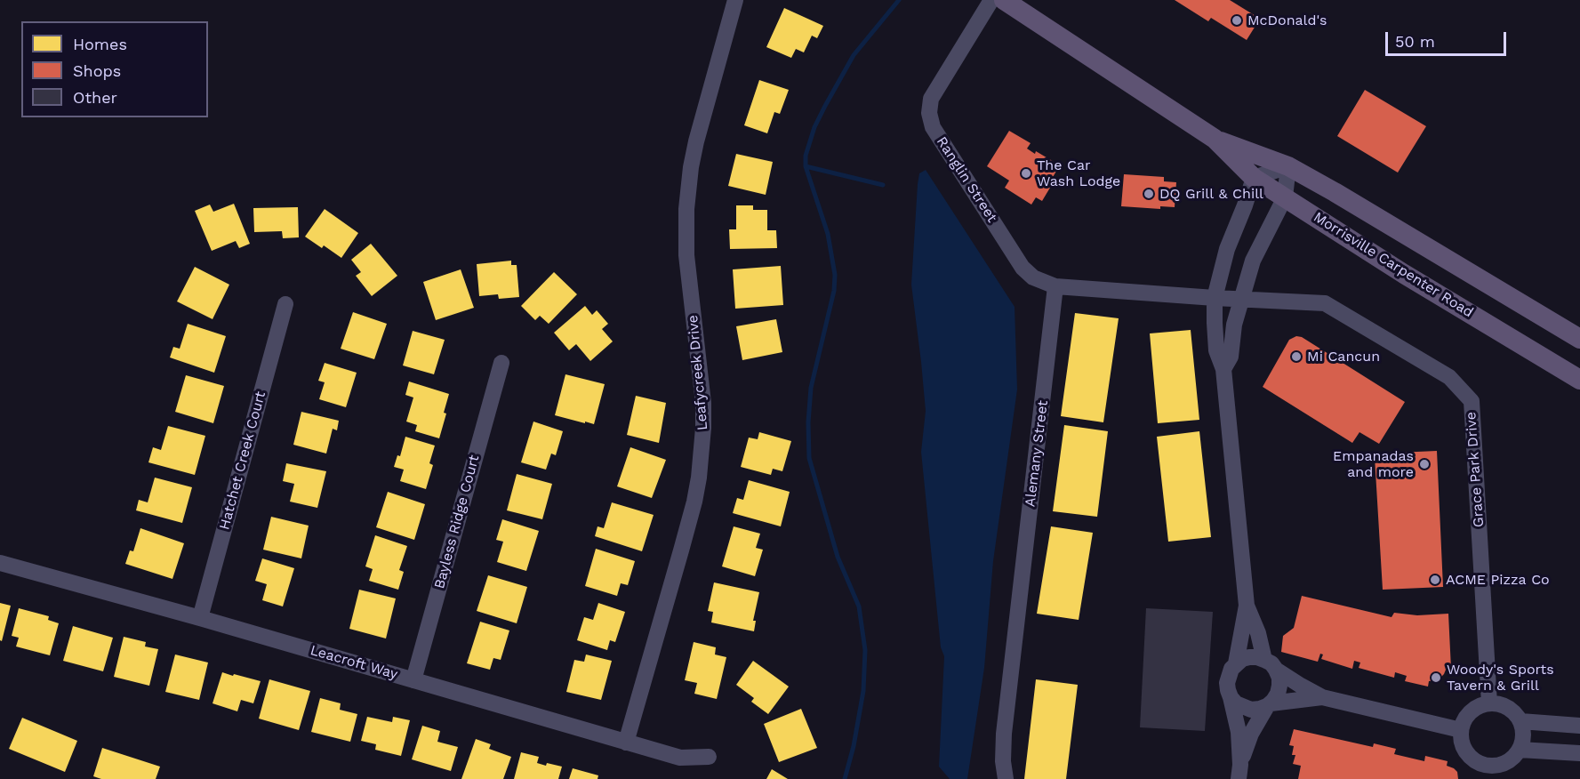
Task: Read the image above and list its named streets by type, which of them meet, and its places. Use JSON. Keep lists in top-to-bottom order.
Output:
{
  "streets": {
    "main road": ["Morrisville Carpenter Road"],
    "street": [
      "Ranglin Street",
      "Leafycreek Drive",
      "Alemany Street",
      "Hatchet Creek Court",
      "Grace Park Drive",
      "Bayless Ridge Court",
      "Leacroft Way"
    ]
  },
  "crossings": [
    ["Ranglin Street", "Alemany Street"],
    ["Leafycreek Drive", "Leacroft Way"],
    ["Hatchet Creek Court", "Leacroft Way"],
    ["Bayless Ridge Court", "Leacroft Way"]
  ],
  "places": [
    "McDonald's",
    "The Car Wash Lodge",
    "DQ Grill & Chill",
    "Mi Cancun",
    "Empanadas and more",
    "ACME Pizza Co",
    "Woody's Sports Tavern & Grill"
  ],
  "legend": ["Homes", "Shops", "Other"],
  "scale_bar": "50 m"
}
